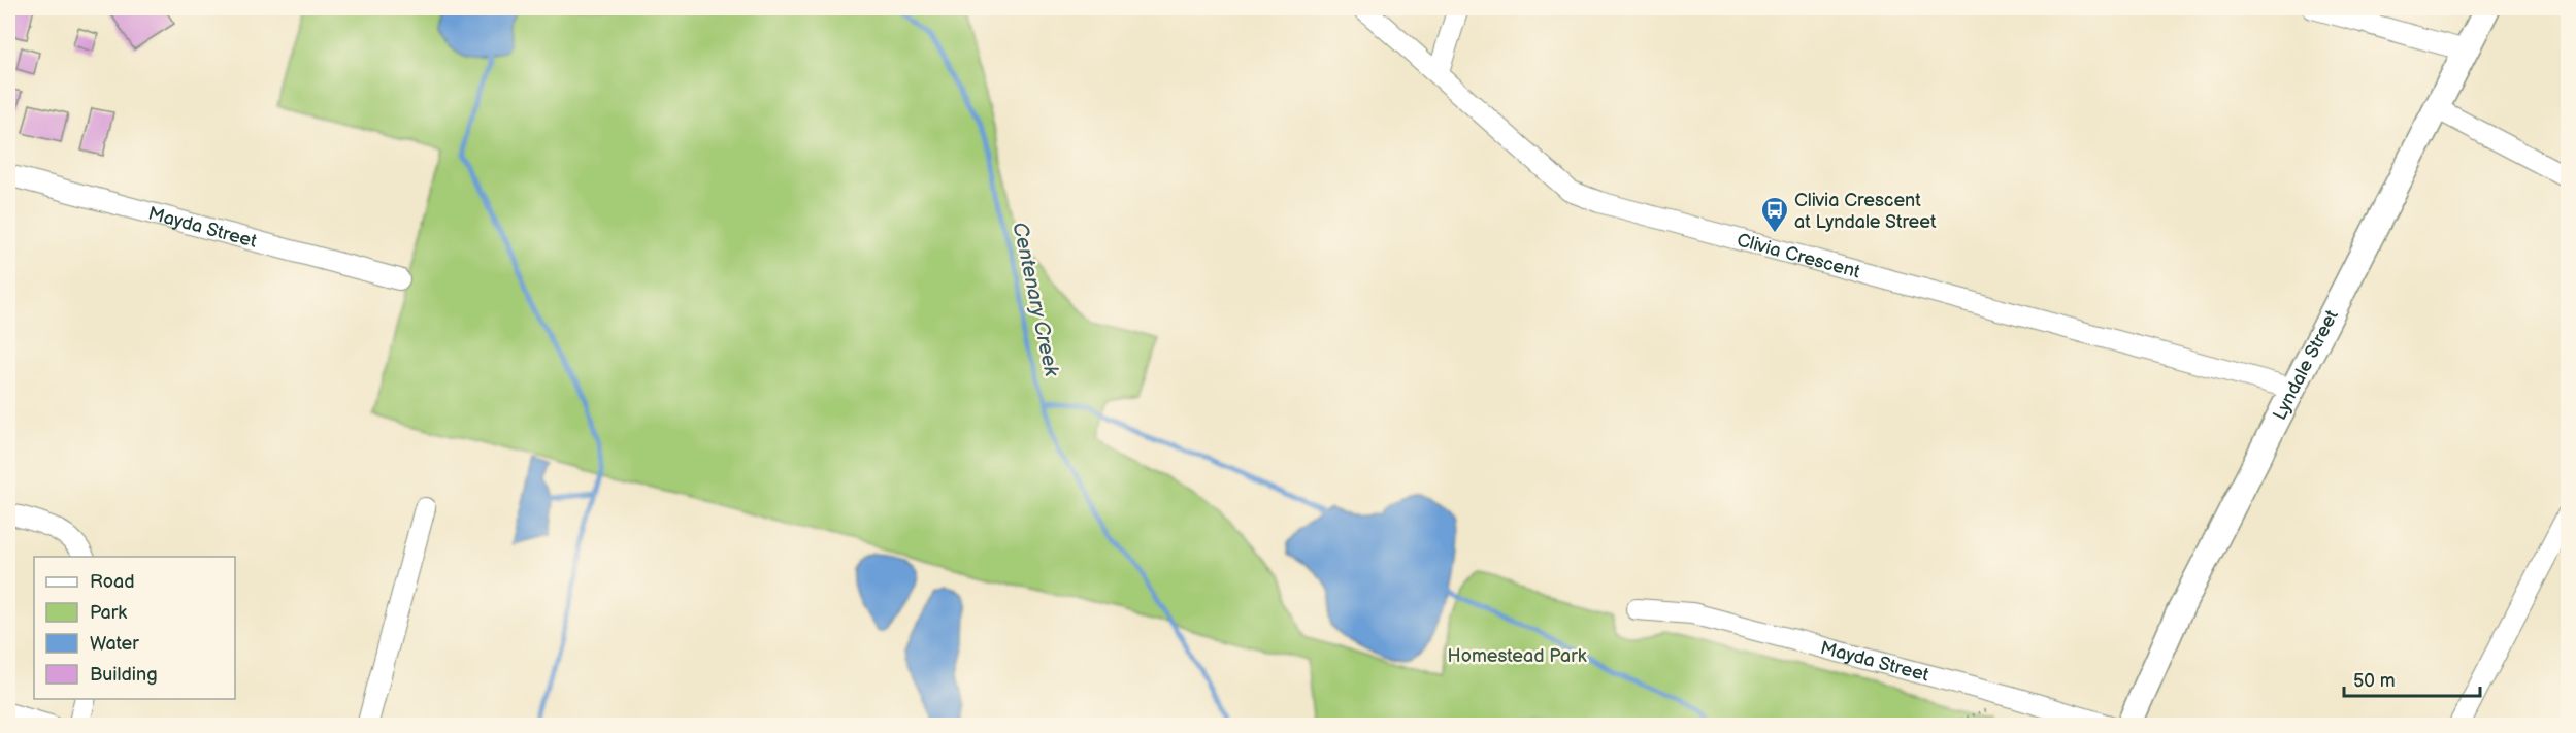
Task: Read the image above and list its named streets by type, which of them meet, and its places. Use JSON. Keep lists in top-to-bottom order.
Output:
{
  "streets": {
    "street": ["Mayda Street", "Clivia Crescent", "Lyndale Street"]
  },
  "crossings": [
    ["Clivia Crescent", "Lyndale Street"]
  ],
  "water": ["Centenary Creek"],
  "parks": ["Homestead Park"],
  "places": {
    "bus stop": ["Clivia Crescent at Lyndale Street"]
  },
  "legend": [
    "Road",
    "Park",
    "Water",
    "Building"
  ],
  "scale_bar": "50 m"
}
